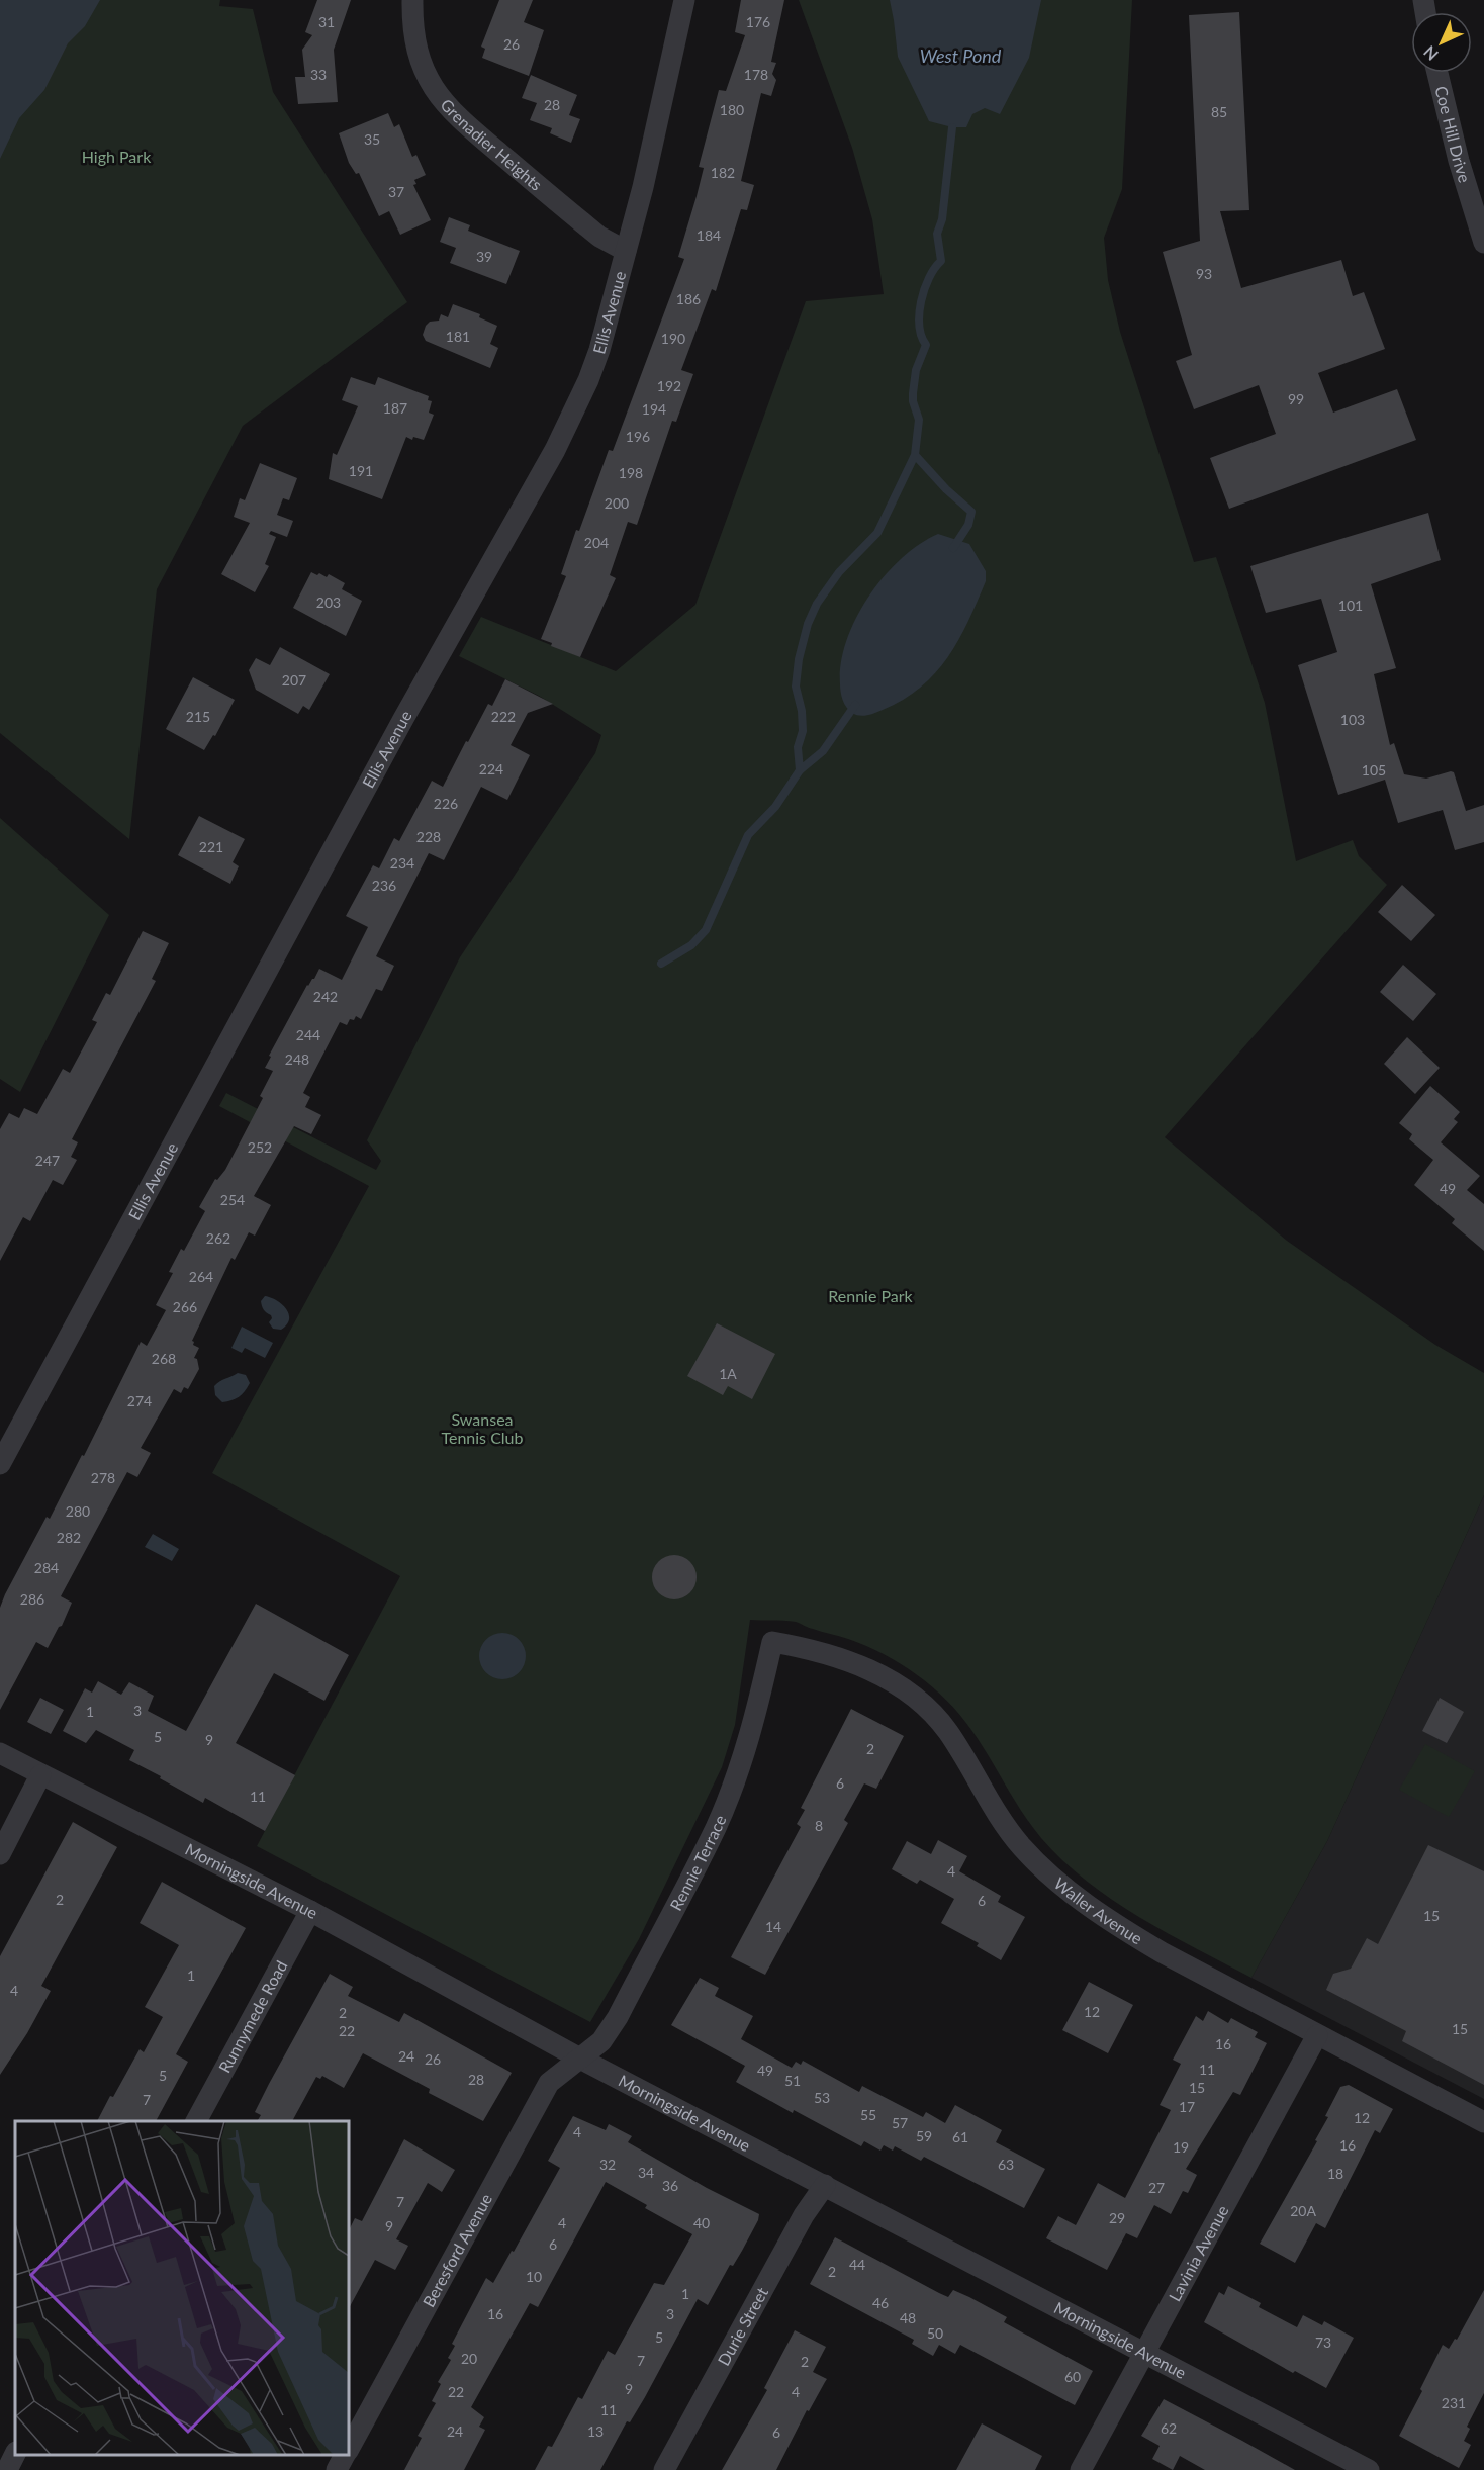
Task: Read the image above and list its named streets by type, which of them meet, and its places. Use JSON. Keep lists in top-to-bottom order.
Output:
{
  "streets": {
    "street": [
      "Coe Hill Drive",
      "Grenadier Heights",
      "Ellis Avenue",
      "Rennie Terrace",
      "Morningside Avenue",
      "Waller Avenue",
      "Runnymede Road",
      "Beresford Avenue",
      "Lavinia Avenue",
      "Durie Street"
    ]
  },
  "crossings": [
    ["Grenadier Heights", "Ellis Avenue"],
    ["Rennie Terrace", "Morningside Avenue"],
    ["Rennie Terrace", "Waller Avenue"],
    ["Rennie Terrace", "Beresford Avenue"],
    ["Morningside Avenue", "Runnymede Road"],
    ["Morningside Avenue", "Beresford Avenue"],
    ["Morningside Avenue", "Lavinia Avenue"],
    ["Morningside Avenue", "Durie Street"],
    ["Waller Avenue", "Lavinia Avenue"]
  ],
  "water": ["West Pond"],
  "parks": ["High Park", "Rennie Park", "Swansea Tennis Club"],
  "house_numbers": [
    "31",
    "176",
    "26",
    "33",
    "178",
    "28",
    "180",
    "85",
    "35",
    "182",
    "37",
    "184",
    "39",
    "93",
    "186",
    "181",
    "190",
    "192",
    "99",
    "187",
    "194",
    "196",
    "191",
    "198",
    "200",
    "204",
    "203",
    "101",
    "207",
    "215",
    "222",
    "103",
    "224",
    "105",
    "226",
    "228",
    "221",
    "234",
    "236",
    "242",
    "244",
    "248",
    "252",
    "247",
    "49",
    "254",
    "262",
    "264",
    "266",
    "268",
    "1A",
    "274",
    "278",
    "280",
    "282",
    "284",
    "286",
    "3",
    "1",
    "5",
    "9",
    "2",
    "6",
    "11",
    "8",
    "4",
    "2",
    "6",
    "15",
    "14",
    "1",
    "4",
    "12",
    "2",
    "15",
    "22",
    "16",
    "24",
    "26",
    "11",
    "49",
    "5",
    "28",
    "51",
    "15",
    "53",
    "7",
    "17",
    "55",
    "12",
    "57",
    "4",
    "59",
    "61",
    "16",
    "19",
    "32",
    "63",
    "34",
    "18",
    "36",
    "27",
    "7",
    "20A",
    "29",
    "4",
    "40",
    "9",
    "6",
    "44",
    "2",
    "10",
    "1",
    "46",
    "16",
    "3",
    "48",
    "50",
    "5",
    "73",
    "20",
    "7",
    "2",
    "60",
    "9",
    "22",
    "4",
    "231",
    "11",
    "62",
    "24",
    "13",
    "6"
  ],
  "north": "bottom left"
}
